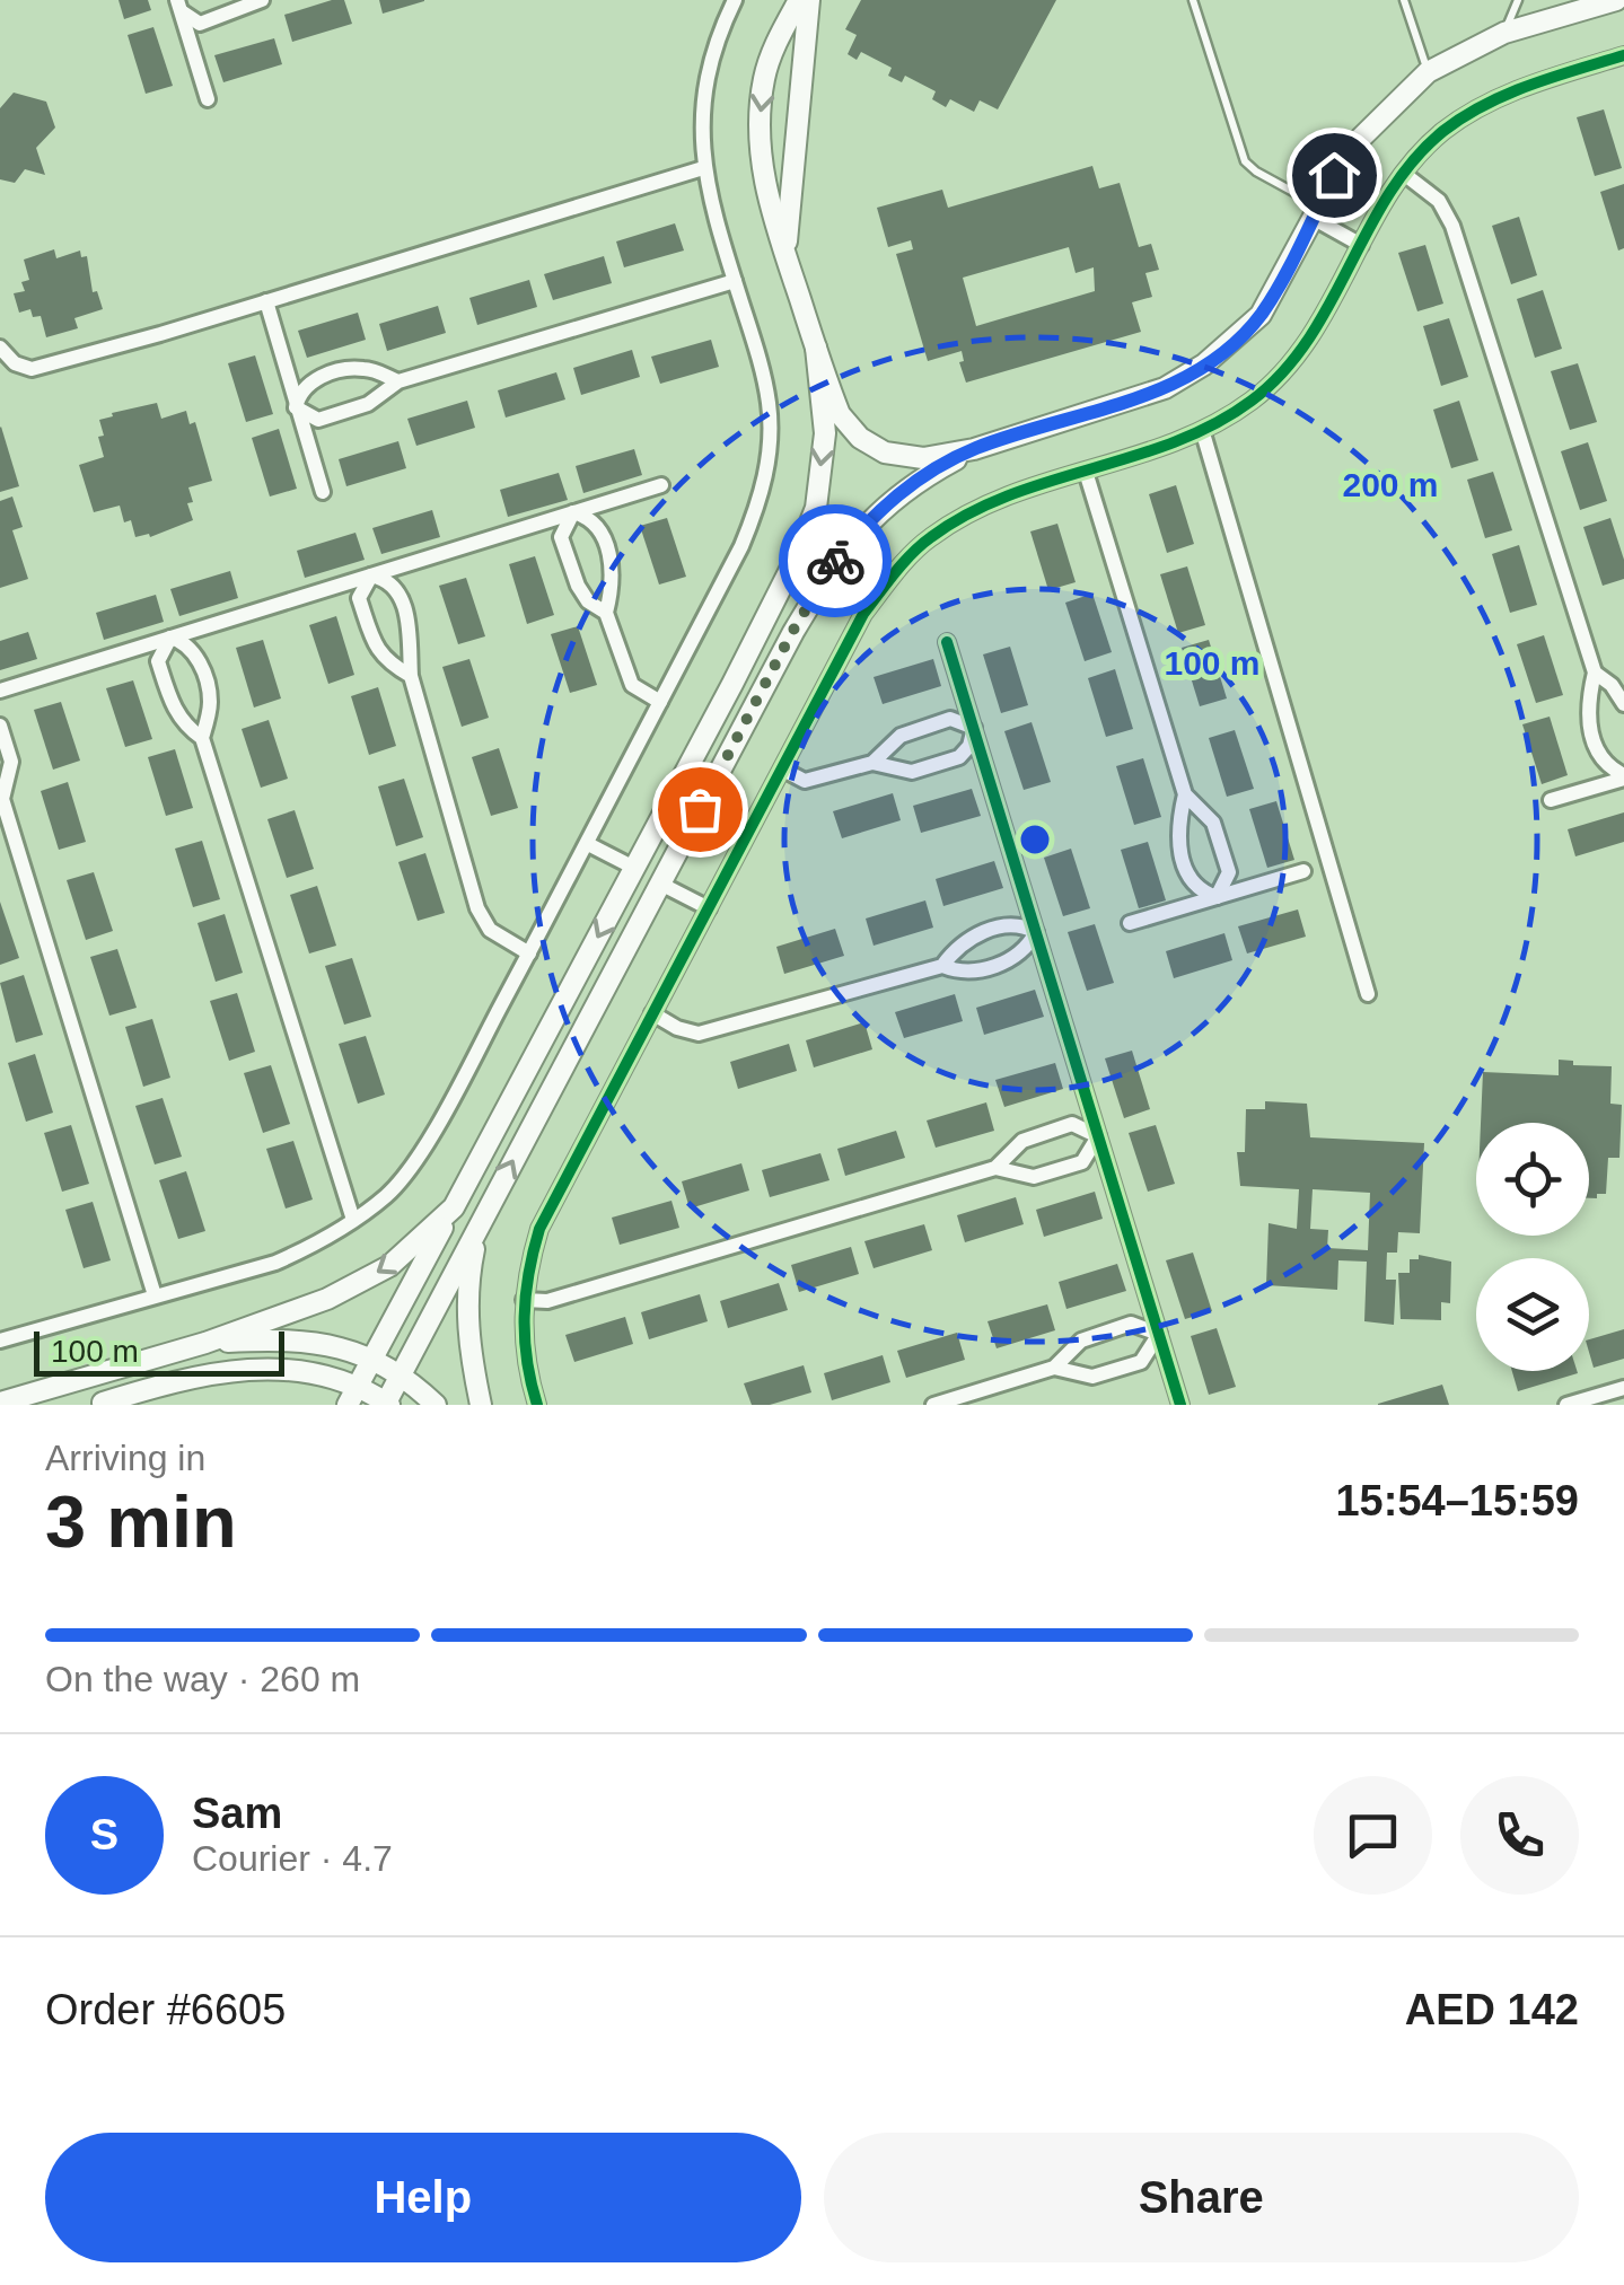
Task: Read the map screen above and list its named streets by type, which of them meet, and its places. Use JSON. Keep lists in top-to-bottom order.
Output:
{
  "scale_bar": "100 m",
  "page": {
    "scale": "100 m",
    "heading": ["3 min", "Arriving in", "15:54–15:59"],
    "panel": [
      "Sam",
      "Courier · 4.7",
      "Order #6605",
      "AED 142"
    ],
    "bar": "On the way · 260 m",
    "round": "S",
    "buttons": ["Help", "Share"]
  },
  "rings": ["200 m", "100 m"]
}
